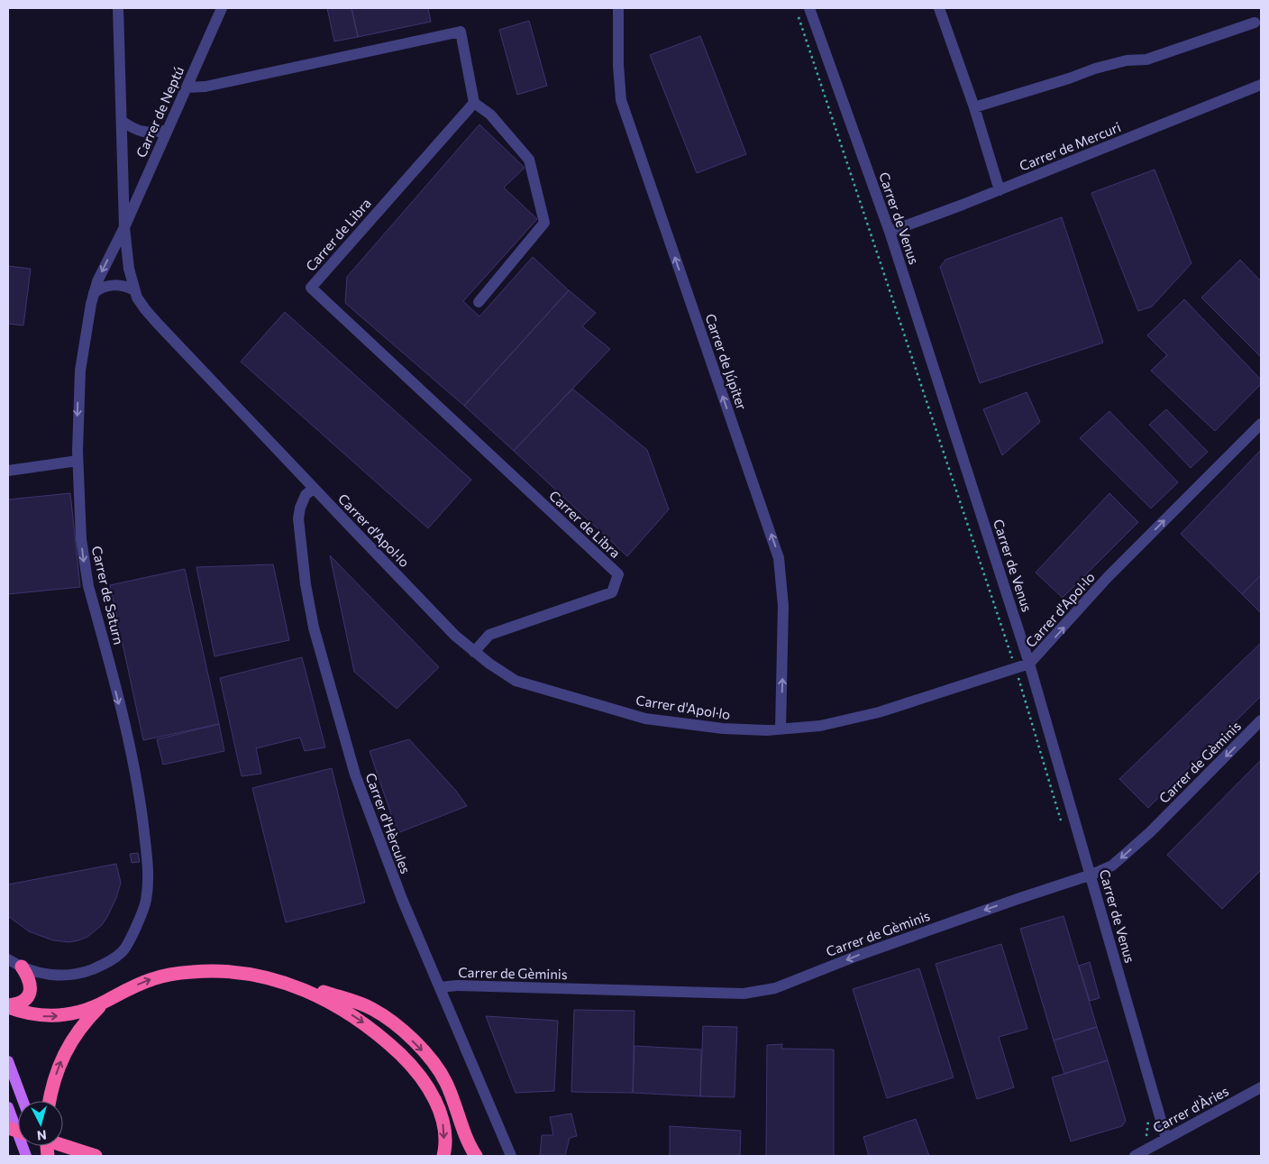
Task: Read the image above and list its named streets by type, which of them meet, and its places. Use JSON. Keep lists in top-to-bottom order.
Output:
{
  "streets": {
    "street": [
      "Carrer de Neptú",
      "Carrer de Mercuri",
      "Carrer de Venus",
      "Carrer de Libra",
      "Carrer de Júpiter",
      "Carrer d'Apol·lo",
      "Carrer de Saturn",
      "Carrer de Gèminis",
      "Carrer d'Hèrcules",
      "Carrer d'Àries"
    ]
  },
  "crossings": [
    ["Carrer de Neptú", "Carrer d'Apol·lo"],
    ["Carrer de Neptú", "Carrer de Saturn"],
    ["Carrer de Mercuri", "Carrer de Venus"],
    ["Carrer de Venus", "Carrer d'Apol·lo"],
    ["Carrer de Venus", "Carrer de Gèminis"],
    ["Carrer de Venus", "Carrer d'Àries"],
    ["Carrer de Libra", "Carrer d'Apol·lo"],
    ["Carrer de Júpiter", "Carrer d'Apol·lo"],
    ["Carrer d'Apol·lo", "Carrer de Saturn"],
    ["Carrer d'Apol·lo", "Carrer d'Hèrcules"],
    ["Carrer de Gèminis", "Carrer d'Hèrcules"]
  ],
  "one_way": ["Carrer de Júpiter", "Carrer de Saturn", "Carrer de Gèminis"],
  "north": "bottom"
}
